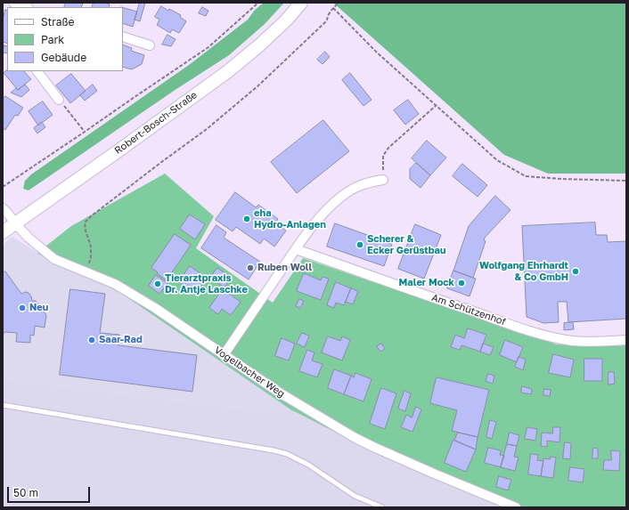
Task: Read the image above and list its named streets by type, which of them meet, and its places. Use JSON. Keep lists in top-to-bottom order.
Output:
{
  "streets": {
    "main road": ["Robert-Bosch-Straße"],
    "street": ["Am Schützenhof", "Vogelbacher Weg"]
  },
  "crossings": [
    ["Robert-Bosch-Straße", "Vogelbacher Weg"]
  ],
  "places": [
    "eha Hydro-Anlagen",
    "Scherer & Ecker Gerüstbau",
    "Ruben Woll",
    "Wolfgang Ehrhardt & Co GmbH",
    "Maler Mock",
    "Tierarztpraxis Dr. Antje Laschke",
    "Neu",
    "Saar-Rad"
  ],
  "legend": ["Straße", "Park", "Gebäude"],
  "scale_bar": "50 m"
}
